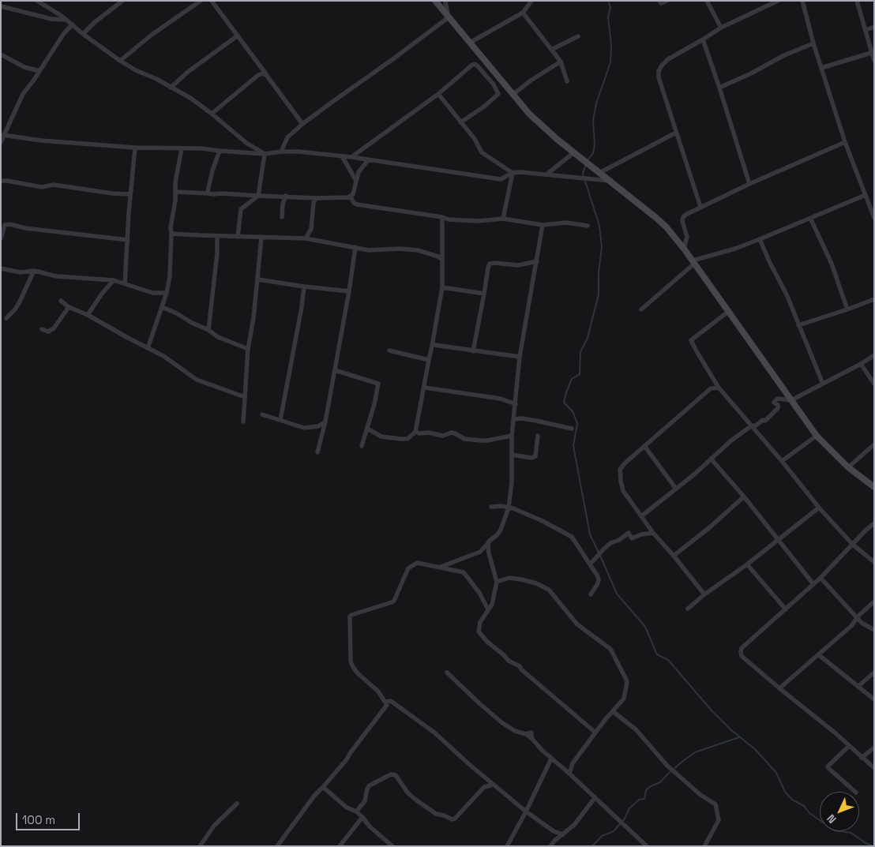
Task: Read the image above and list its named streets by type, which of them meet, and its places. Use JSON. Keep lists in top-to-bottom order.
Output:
{
  "scale_bar": "100 m",
  "north": "bottom left"
}
